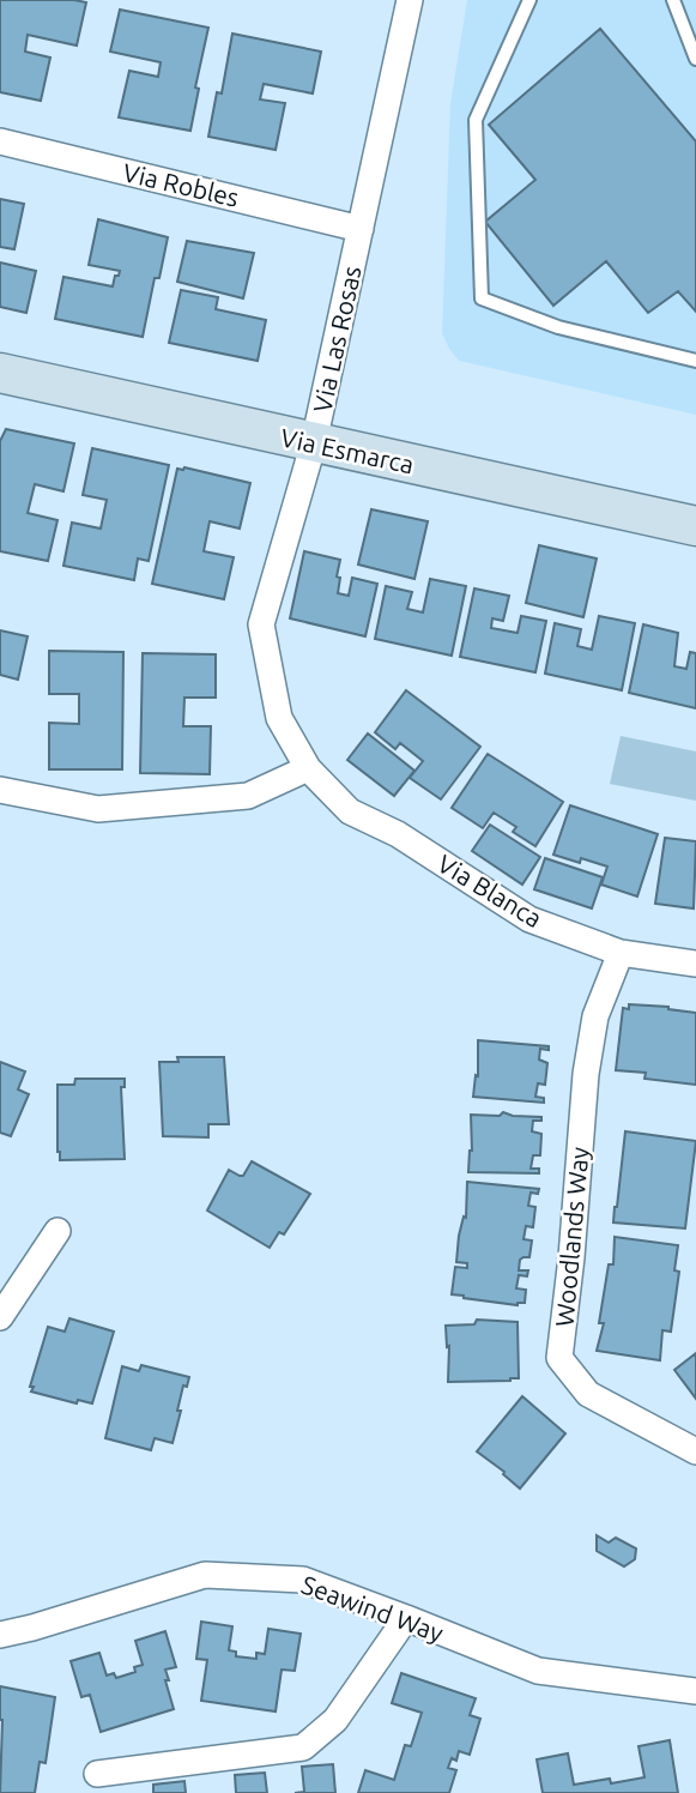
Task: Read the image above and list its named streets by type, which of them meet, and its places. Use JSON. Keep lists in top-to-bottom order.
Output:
{
  "streets": {
    "street": [
      "Via Robles",
      "Via Las Rosas",
      "Via Esmarca",
      "Via Blanca",
      "Woodlands Way",
      "Seawind Way"
    ]
  },
  "crossings": [
    ["Via Robles", "Via Las Rosas"],
    ["Via Las Rosas", "Via Esmarca"],
    ["Via Las Rosas", "Via Blanca"],
    ["Via Blanca", "Woodlands Way"]
  ]
}
